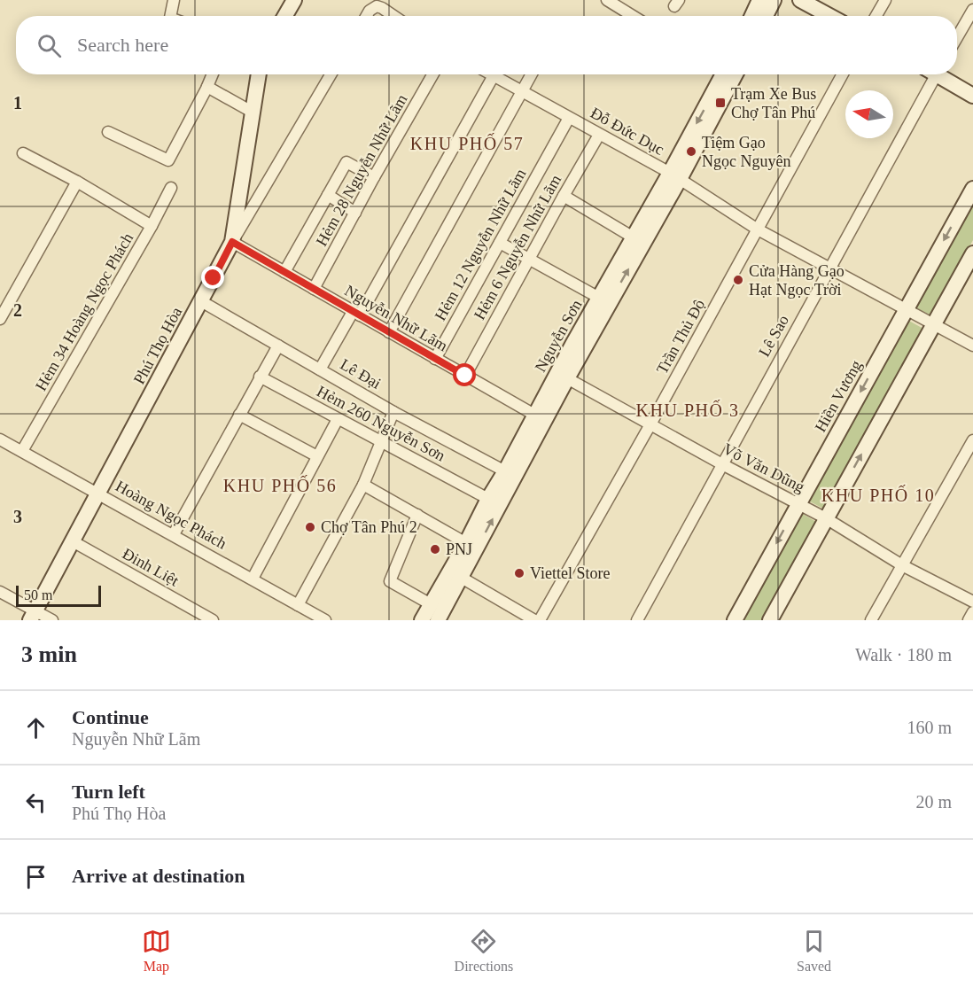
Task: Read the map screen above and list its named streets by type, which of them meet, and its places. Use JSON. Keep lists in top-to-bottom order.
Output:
{
  "streets": {
    "street": [
      "Đỗ Đức Dục",
      "Hẻm 28 Nguyễn Nhữ Lãm",
      "Hẻm 12 Nguyễn Nhữ Lãm",
      "Hẻm 6 Nguyễn Nhữ Lãm",
      "Hẻm 34 Hoàng Ngọc Phách",
      "Nguyễn Nhữ Lãm",
      "Nguyễn Sơn",
      "Lê Sao",
      "Trần Thủ Độ",
      "Phú Thọ Hòa",
      "Lê Đại",
      "Hiền Vương",
      "Hẻm 260 Nguyễn Sơn",
      "Võ Văn Dũng",
      "Hoàng Ngọc Phách",
      "Đinh Liệt"
    ]
  },
  "crossings": [
    ["Đỗ Đức Dục", "Hẻm 12 Nguyễn Nhữ Lãm"],
    ["Đỗ Đức Dục", "Hẻm 6 Nguyễn Nhữ Lãm"],
    ["Đỗ Đức Dục", "Nguyễn Sơn"],
    ["Đỗ Đức Dục", "Lê Sao"],
    ["Đỗ Đức Dục", "Trần Thủ Độ"],
    ["Đỗ Đức Dục", "Hiền Vương"],
    ["Hẻm 28 Nguyễn Nhữ Lãm", "Nguyễn Nhữ Lãm"],
    ["Hẻm 12 Nguyễn Nhữ Lãm", "Nguyễn Nhữ Lãm"],
    ["Hẻm 6 Nguyễn Nhữ Lãm", "Nguyễn Nhữ Lãm"],
    ["Hẻm 34 Hoàng Ngọc Phách", "Hoàng Ngọc Phách"],
    ["Nguyễn Nhữ Lãm", "Nguyễn Sơn"],
    ["Nguyễn Nhữ Lãm", "Phú Thọ Hòa"],
    ["Nguyễn Sơn", "Lê Đại"],
    ["Nguyễn Sơn", "Hẻm 260 Nguyễn Sơn"],
    ["Nguyễn Sơn", "Võ Văn Dũng"],
    ["Lê Sao", "Võ Văn Dũng"],
    ["Trần Thủ Độ", "Võ Văn Dũng"],
    ["Phú Thọ Hòa", "Lê Đại"],
    ["Phú Thọ Hòa", "Hoàng Ngọc Phách"],
    ["Phú Thọ Hòa", "Đinh Liệt"],
    ["Hiền Vương", "Võ Văn Dũng"]
  ],
  "districts": [
    "KHU PHỐ 57",
    "KHU PHỐ 3",
    "KHU PHỐ 56",
    "KHU PHỐ 10"
  ],
  "places": {
    "transit": ["Trạm Xe Bus Chợ Tân Phú"],
    "other": [
      "Tiệm Gạo Ngọc Nguyên",
      "Cửa Hàng Gạo Hạt Ngọc Trời",
      "Chợ Tân Phú 2",
      "PNJ",
      "Viettel Store"
    ]
  },
  "scale_bar": "50 m",
  "north": "left",
  "page": {
    "search": "Search here",
    "scale": "50 m",
    "heading": ["3 min", "Walk · 180 m"],
    "list": [
      ["Continue", "Nguyễn Nhữ Lãm", "160 m"],
      ["Turn left", "Phú Thọ Hòa", "20 m"],
      "Arrive at destination"
    ],
    "nav": ["Map", "Directions", "Saved"]
  },
  "grid": {
    "rows": ["1", "2", "3"]
  }
}
